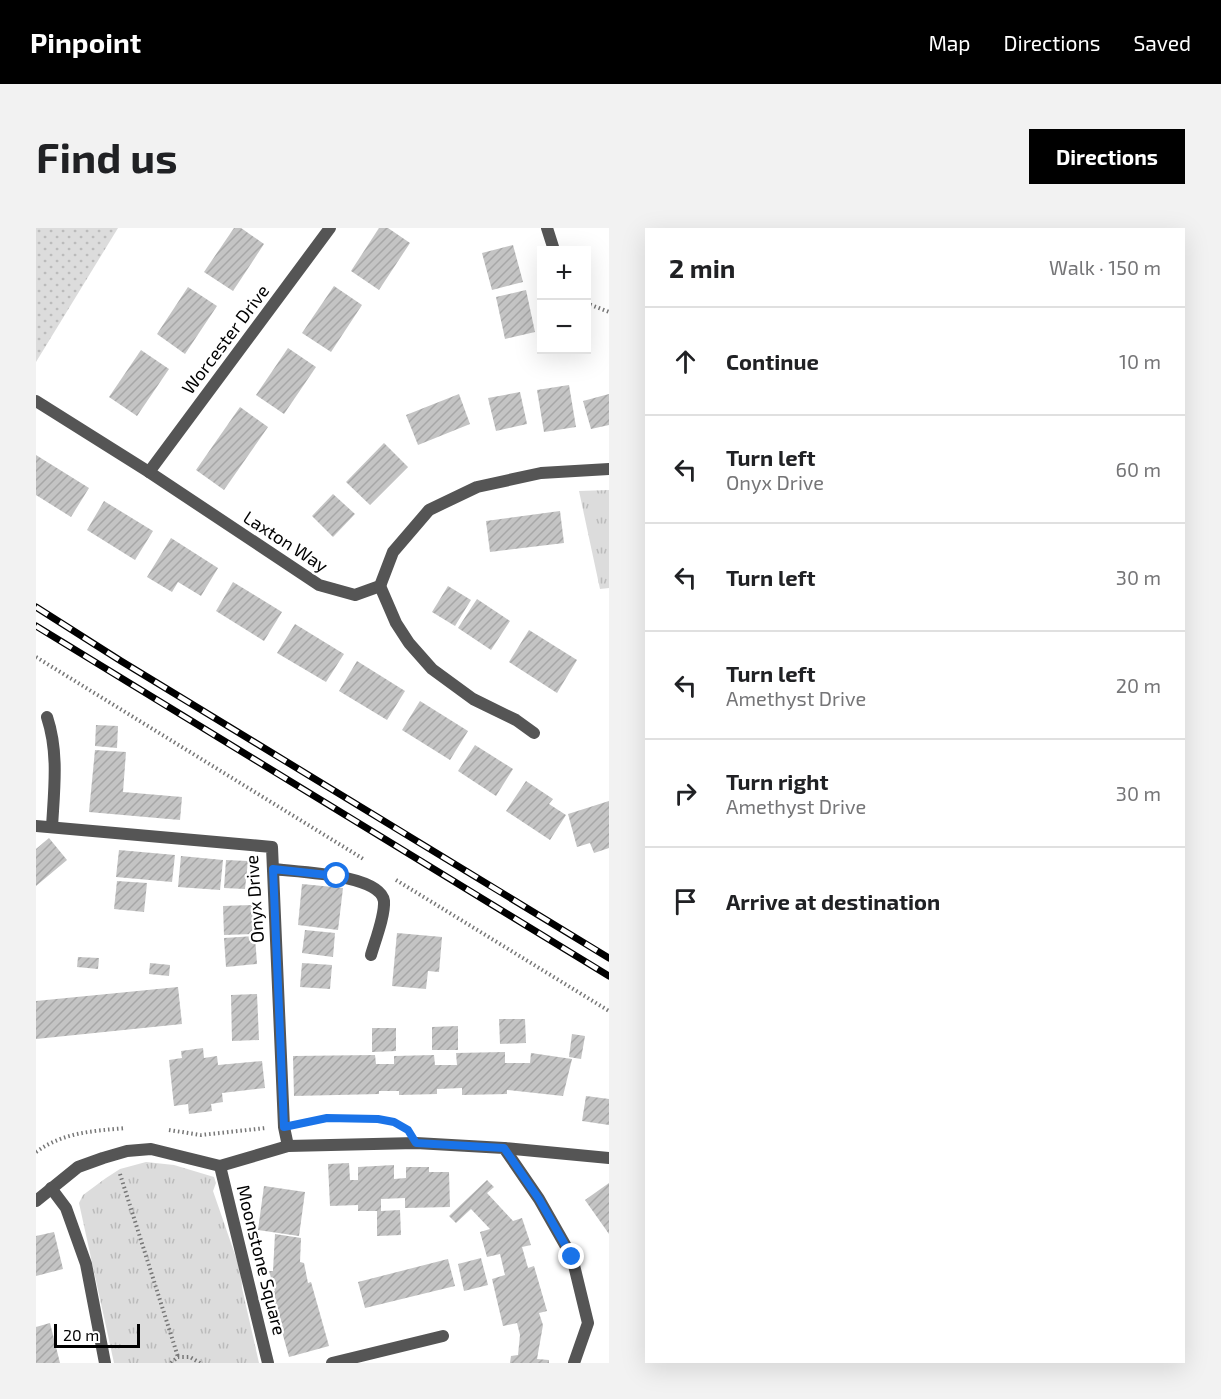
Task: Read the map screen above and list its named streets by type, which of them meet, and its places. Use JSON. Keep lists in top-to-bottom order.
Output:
{
  "streets": {
    "street": [
      "Worcester Drive",
      "Laxton Way",
      "Onyx Drive",
      "Moonstone Square"
    ]
  },
  "crossings": [
    ["Worcester Drive", "Laxton Way"]
  ],
  "scale_bar": "20 m",
  "page": {
    "header": "Pinpoint",
    "nav": ["Map", "Directions", "Saved"],
    "buttons": "Directions",
    "title": "Find us",
    "heading": ["2 min", "Walk · 150 m"],
    "map_buttons": ["+", "−"],
    "list": [
      ["Continue", "10 m"],
      ["Turn left", "Onyx Drive", "60 m"],
      ["Turn left", "30 m"],
      ["Turn left", "Amethyst Drive", "20 m"],
      ["Turn right", "Amethyst Drive", "30 m"],
      "Arrive at destination"
    ],
    "scale": "20 m"
  }
}
